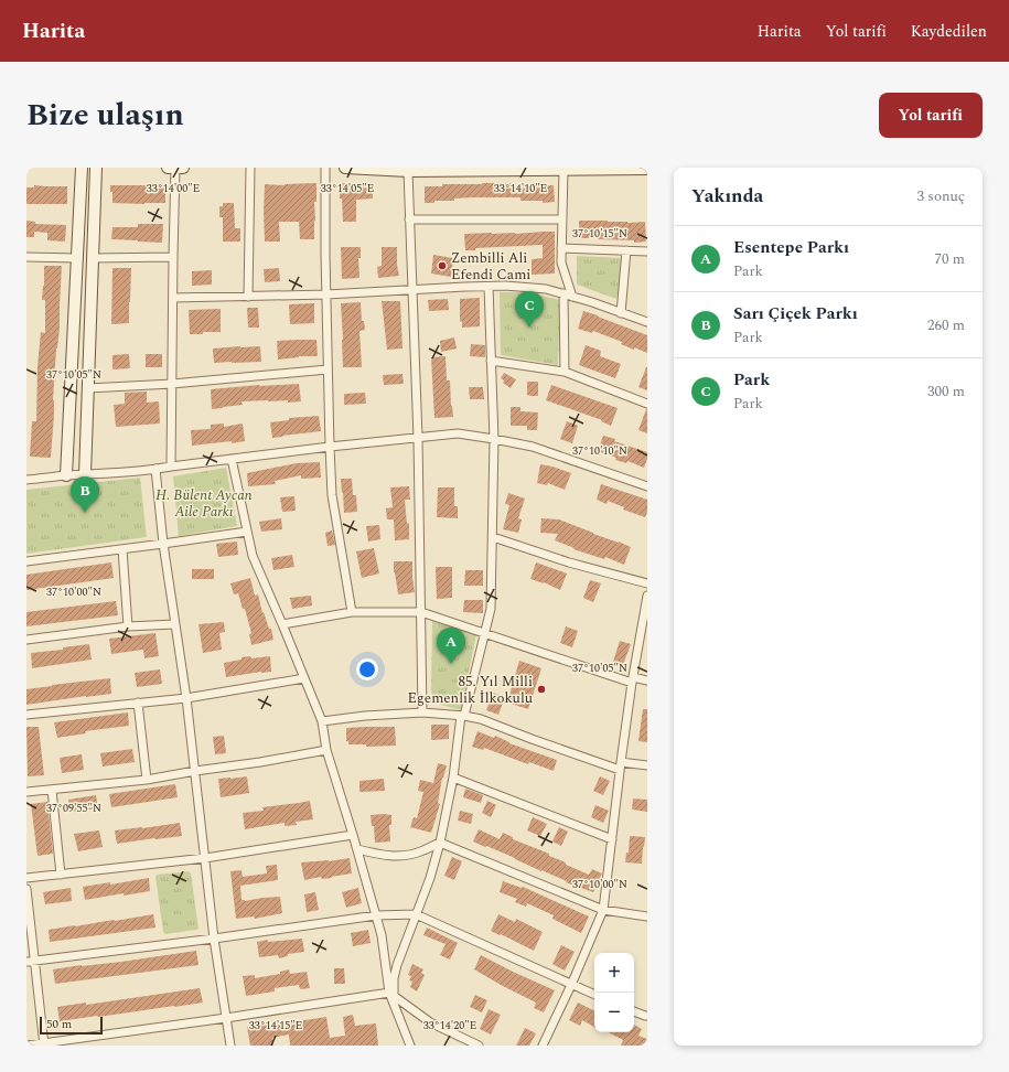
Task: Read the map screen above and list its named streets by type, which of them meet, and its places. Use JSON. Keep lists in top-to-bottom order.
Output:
{
  "parks": ["H. Bülent Aycan Aile Parkı"],
  "places": ["Zembilli Ali Efendi Cami", "85. Yıl Milli Egemenlik İlkokulu"],
  "scale_bar": "50 m",
  "page": {
    "header": "Harita",
    "nav": ["Harita", "Yol tarifi", "Kaydedilen"],
    "title": "Bize ulaşın",
    "buttons": "Yol tarifi",
    "heading": ["Yakında", "3 sonuç"],
    "list": [
      {
        "mark": "A",
        "name": "Esentepe Parkı",
        "note": "Park",
        "value": "70 m"
      },
      {
        "mark": "B",
        "name": "Sarı Çiçek Parkı",
        "note": "Park",
        "value": "260 m"
      },
      {
        "mark": "C",
        "name": "Park",
        "note": "Park",
        "value": "300 m"
      }
    ],
    "pins": ["C", "B", "A"],
    "map_buttons": ["+", "−"],
    "scale": "50 m"
  },
  "coordinates": [
    "33°14'00\"E",
    "33°14'05\"E",
    "33°14'10\"E",
    "37°10'15\"N",
    "37°10'05\"N",
    "37°10'10\"N",
    "37°10'00\"N",
    "37°09'55\"N",
    "33°14'15\"E",
    "33°14'20\"E"
  ]
}
